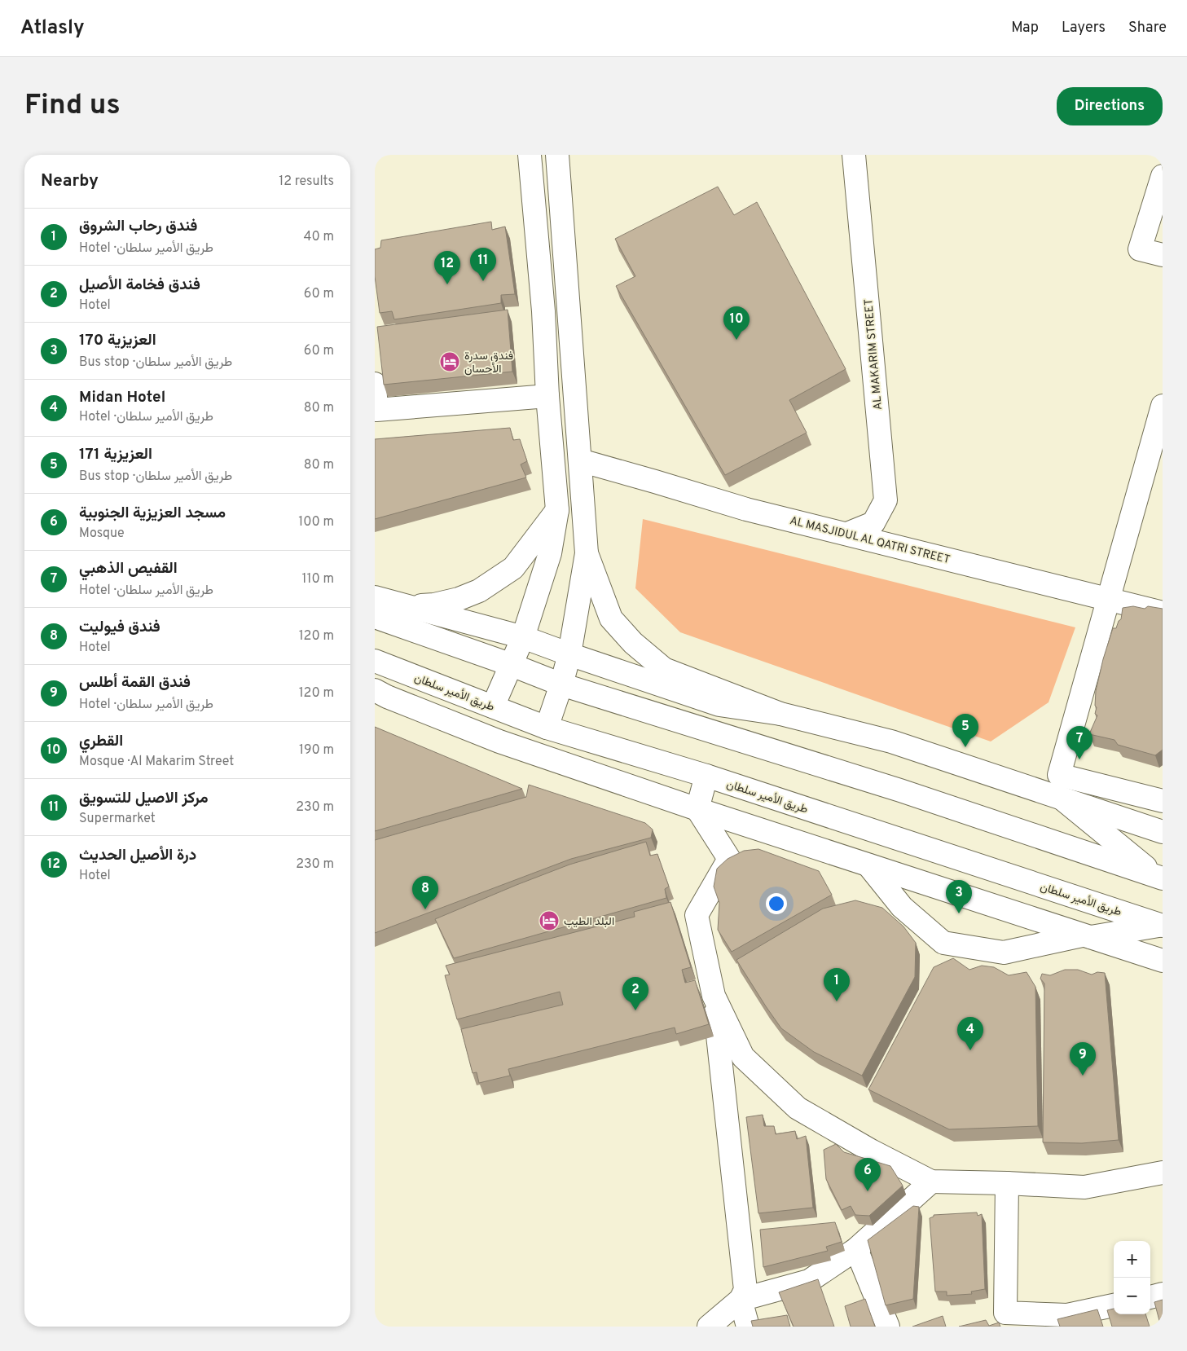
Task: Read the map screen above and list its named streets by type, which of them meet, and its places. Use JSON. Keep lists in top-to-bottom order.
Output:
{
  "streets": {
    "main road": ["AL MAKARIM STREET", "AL MASJIDUL AL QATRI STREET", "طريق الأمير سلطان"]
  },
  "crossings": [
    ["AL MAKARIM STREET", "AL MASJIDUL AL QATRI STREET"]
  ],
  "places": {
    "hotel": ["فندق سدرة الأحسان", "البلد الطيب"]
  },
  "page": {
    "header": "Atlasly",
    "nav": ["Map", "Layers", "Share"],
    "buttons": "Directions",
    "title": "Find us",
    "heading": ["Nearby", "12 results"],
    "list": [
      {
        "mark": "1",
        "name": "فندق رحاب الشروق",
        "note": "Hotel · طريق الأمير سلطان",
        "value": "40 m"
      },
      {
        "mark": "2",
        "name": "فندق فخامة الأصيل",
        "note": "Hotel",
        "value": "60 m"
      },
      {
        "mark": "3",
        "name": "العزيزية 170",
        "note": "Bus stop · طريق الأمير سلطان",
        "value": "60 m"
      },
      {
        "mark": "4",
        "name": "Midan Hotel",
        "note": "Hotel · طريق الأمير سلطان",
        "value": "80 m"
      },
      {
        "mark": "5",
        "name": "العزيزية 171",
        "note": "Bus stop · طريق الأمير سلطان",
        "value": "80 m"
      },
      {
        "mark": "6",
        "name": "مسجد العزيزية الجنوبية",
        "note": "Mosque",
        "value": "100 m"
      },
      {
        "mark": "7",
        "name": "القفيص الذهبي",
        "note": "Hotel · طريق الأمير سلطان",
        "value": "110 m"
      },
      {
        "mark": "8",
        "name": "فندق فيوليت",
        "note": "Hotel",
        "value": "120 m"
      },
      {
        "mark": "9",
        "name": "فندق القمة أطلس",
        "note": "Hotel · طريق الأمير سلطان",
        "value": "120 m"
      },
      {
        "mark": "10",
        "name": "القطري",
        "note": "Mosque · Al Makarim Street",
        "value": "190 m"
      },
      {
        "mark": "11",
        "name": "مركز الاصيل للتسويق",
        "note": "Supermarket",
        "value": "230 m"
      },
      {
        "mark": "12",
        "name": "درة الأصيل الحديث",
        "note": "Hotel",
        "value": "230 m"
      }
    ],
    "pins": [
      "11",
      "12",
      "10",
      "5",
      "7",
      "8",
      "3",
      "1",
      "2",
      "4",
      "9",
      "6"
    ],
    "map_buttons": ["+", "−"]
  }
}
